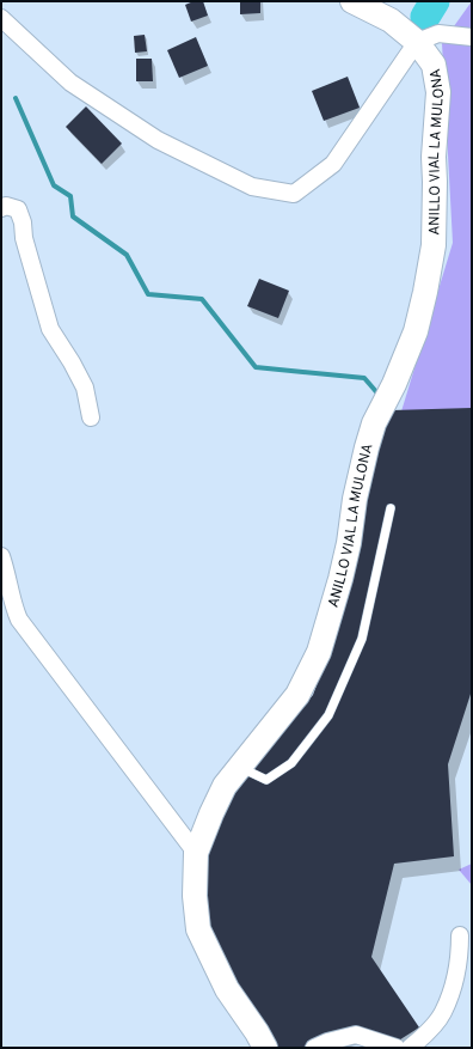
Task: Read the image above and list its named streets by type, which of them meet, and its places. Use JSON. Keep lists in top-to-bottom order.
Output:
{
  "streets": {
    "street": ["ANILLO VIAL LA MULONA"]
  }
}
